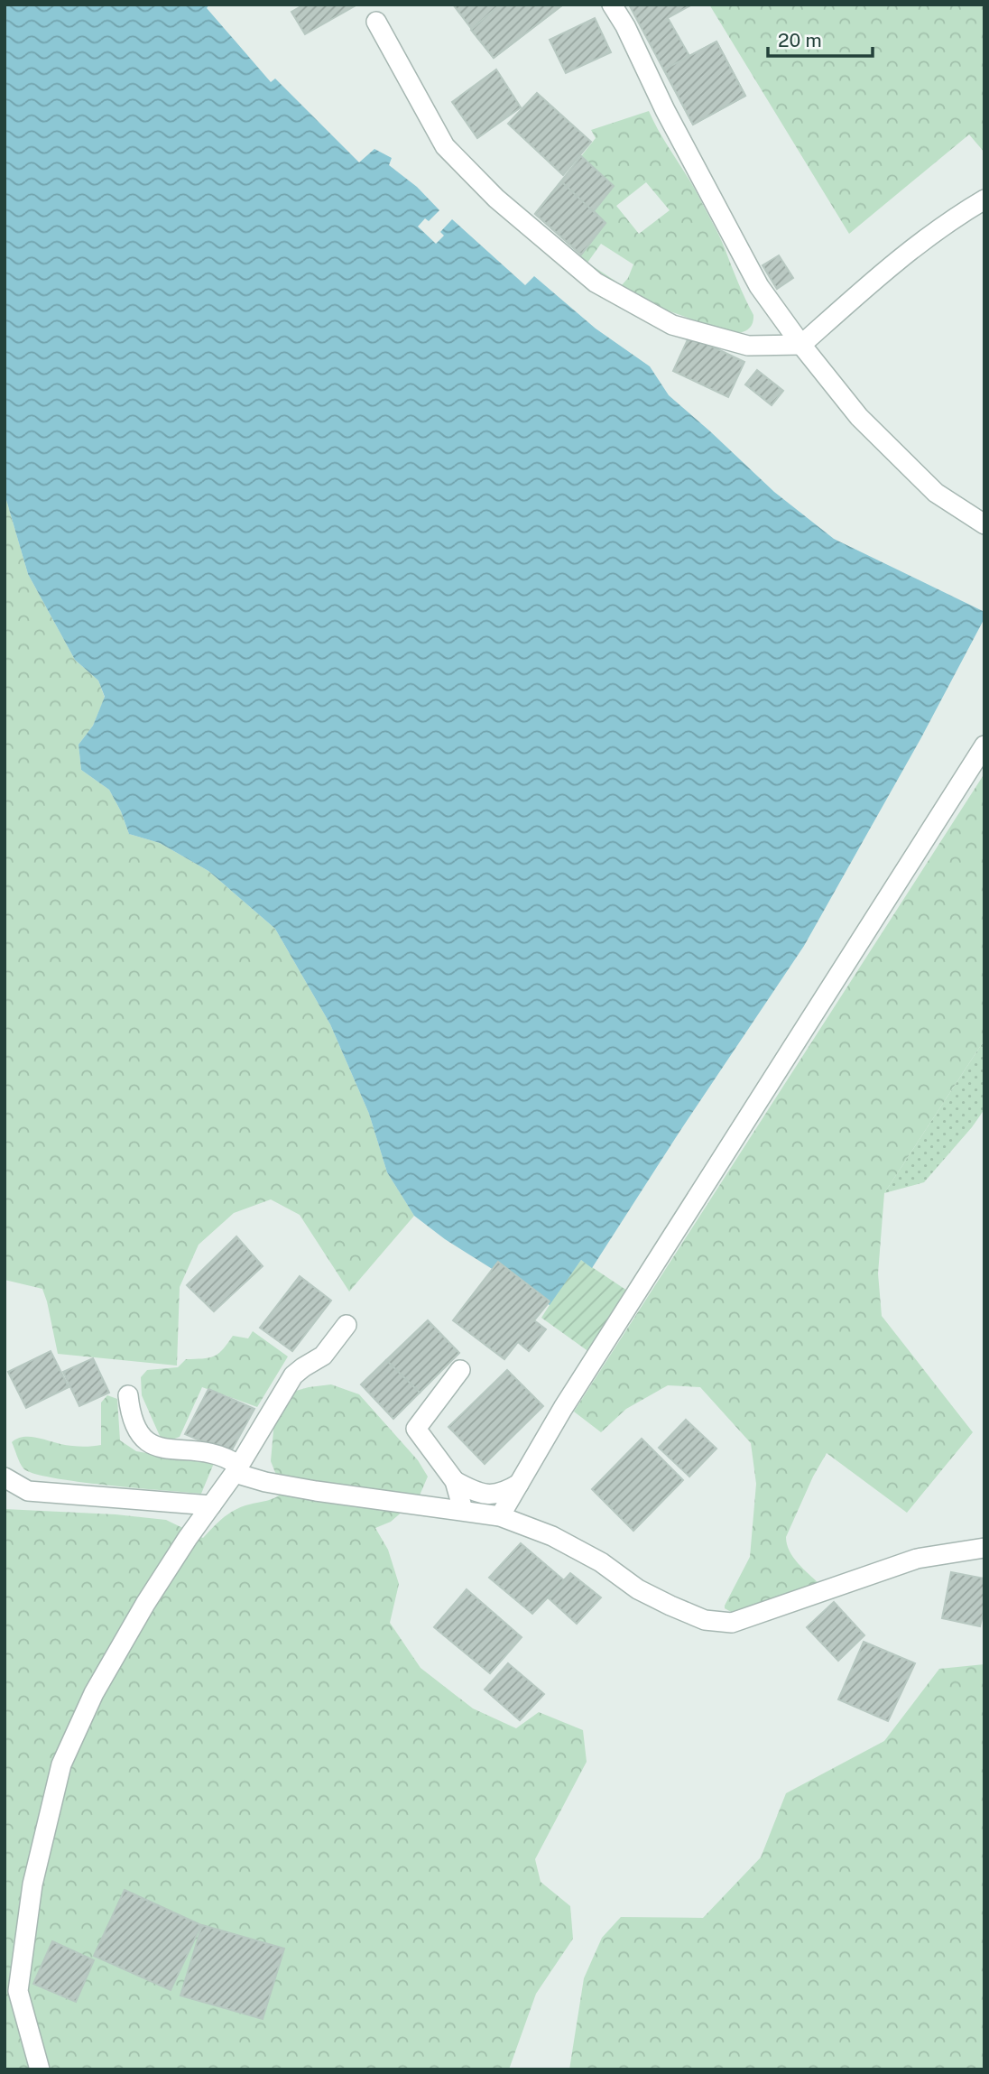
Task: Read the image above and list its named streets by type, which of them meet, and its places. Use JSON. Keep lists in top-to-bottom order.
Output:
{
  "scale_bar": "20 m"
}
